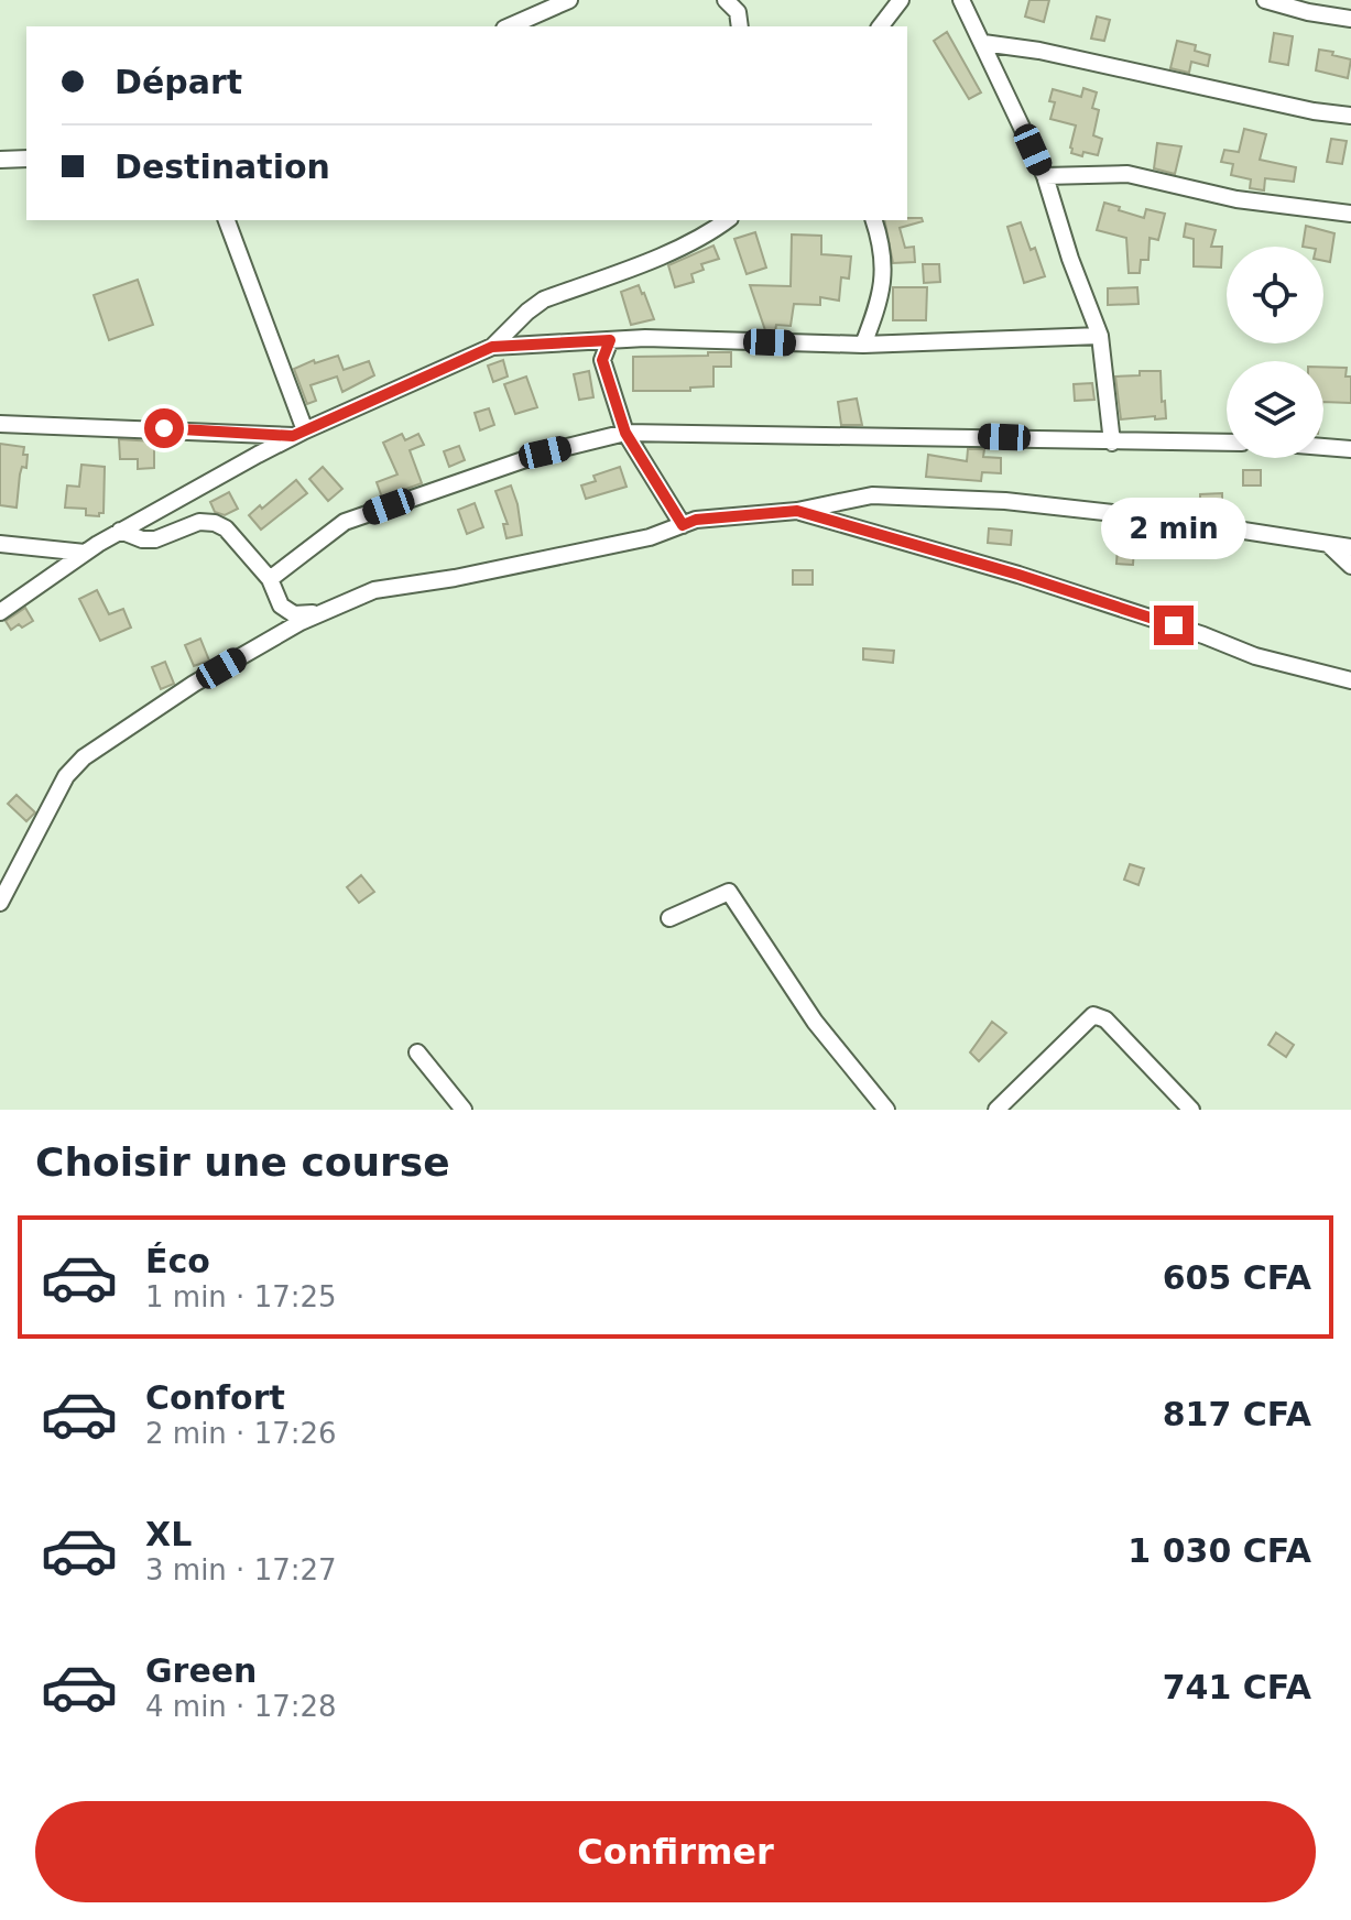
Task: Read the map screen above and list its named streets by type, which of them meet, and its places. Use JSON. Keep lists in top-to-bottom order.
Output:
{
  "page": {
    "banner": ["Départ", "Destination"],
    "bubble": "2 min",
    "heading": "Choisir une course",
    "list": [
      {
        "name": "Éco",
        "note": "1 min · 17:25",
        "value": "605 CFA"
      },
      {
        "name": "Confort",
        "note": "2 min · 17:26",
        "value": "817 CFA"
      },
      {
        "name": "XL",
        "note": "3 min · 17:27",
        "value": "1 030 CFA"
      },
      {
        "name": "Green",
        "note": "4 min · 17:28",
        "value": "741 CFA"
      }
    ],
    "buttons": "Confirmer"
  }
}
